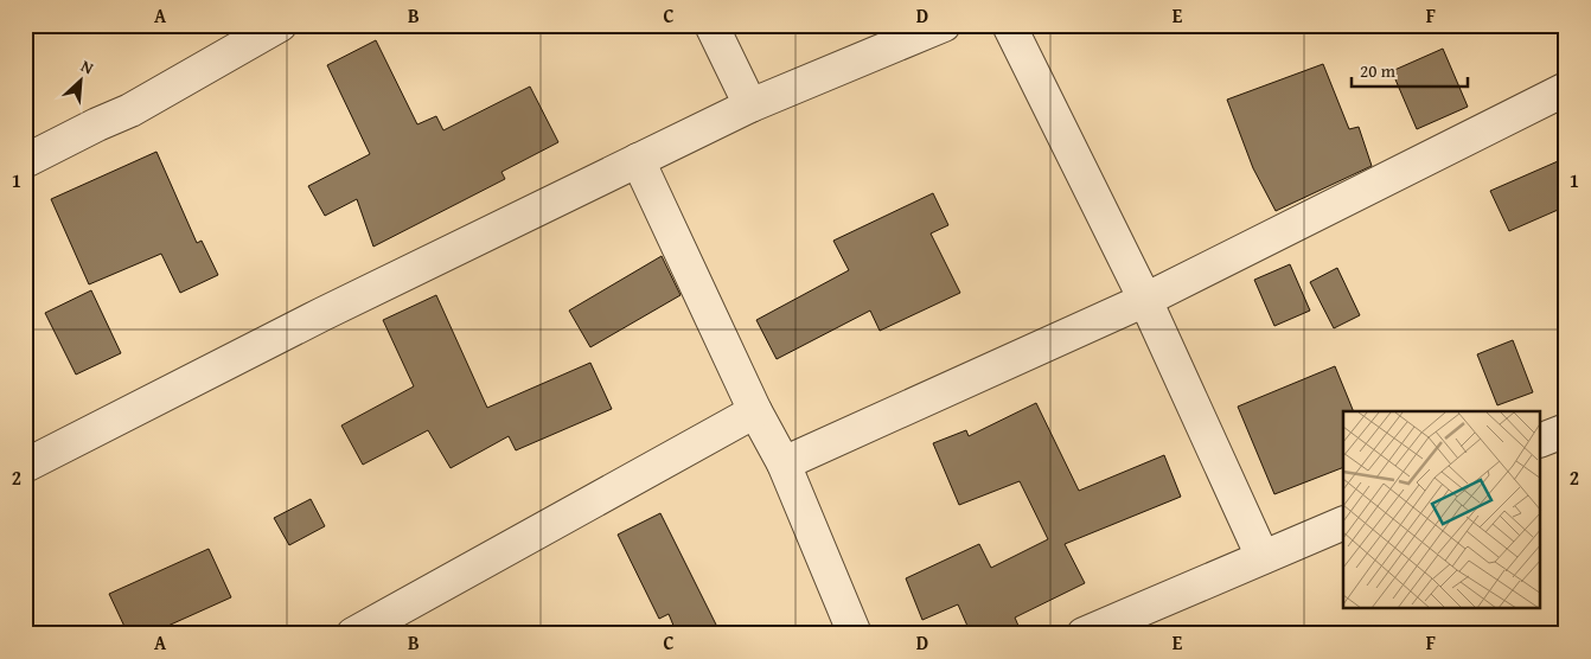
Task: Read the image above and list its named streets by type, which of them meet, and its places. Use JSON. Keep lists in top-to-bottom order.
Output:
{
  "scale_bar": "20 m",
  "north": "top right",
  "grid": {
    "columns": [
      "A",
      "B",
      "C",
      "D",
      "E",
      "F"
    ],
    "rows": ["1", "2"]
  }
}
